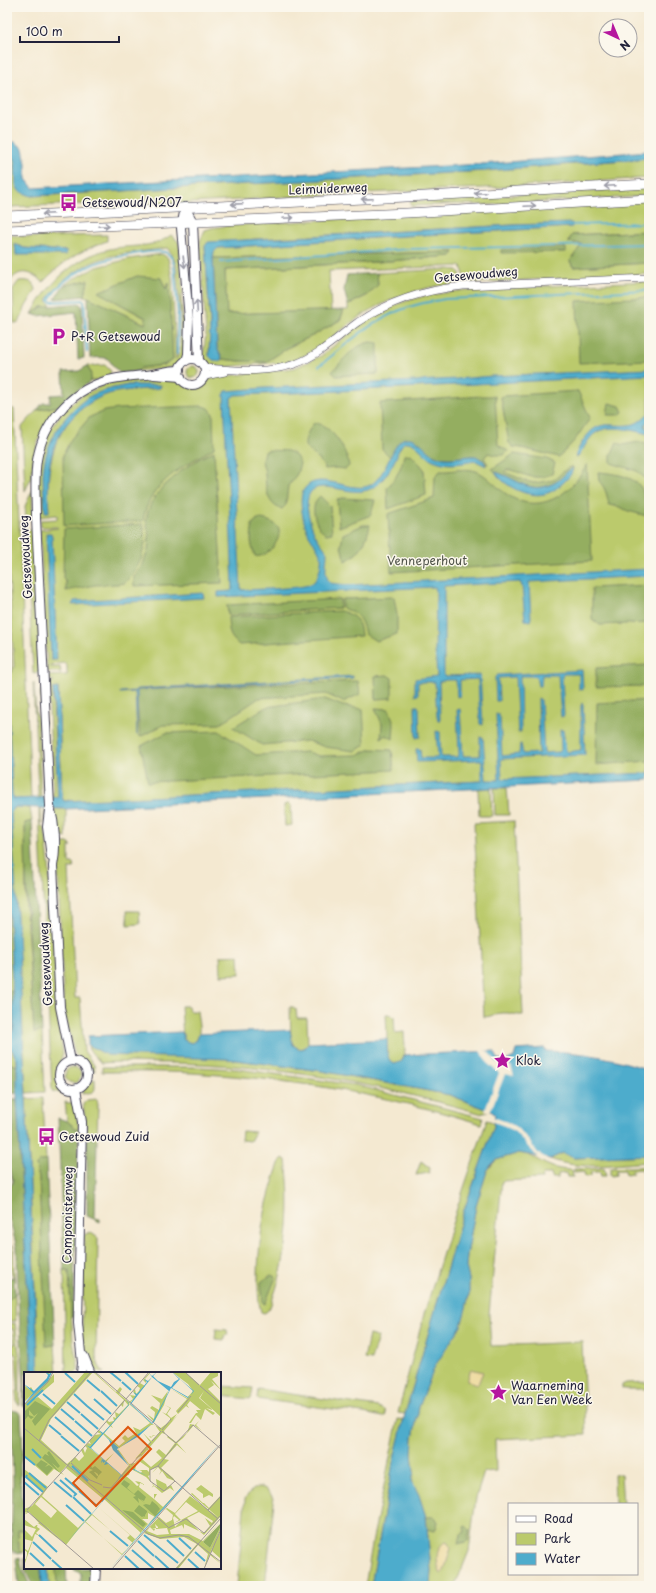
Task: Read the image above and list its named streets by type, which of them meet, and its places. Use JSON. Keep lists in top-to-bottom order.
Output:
{
  "streets": {
    "main road": ["Leimuiderweg", "Getsewoudweg", "Componistenweg"]
  },
  "crossings": [
    ["Getsewoudweg", "Componistenweg"]
  ],
  "parks": ["Venneperhout"],
  "places": {
    "bus stop": ["Getsewoud/N207", "Getsewoud Zuid"],
    "parking": ["P+R Getsewoud"],
    "place": ["Klok", "Waarneming Van Een Week"]
  },
  "legend": ["Road", "Park", "Water"],
  "scale_bar": "100 m",
  "north": "bottom right"
}
